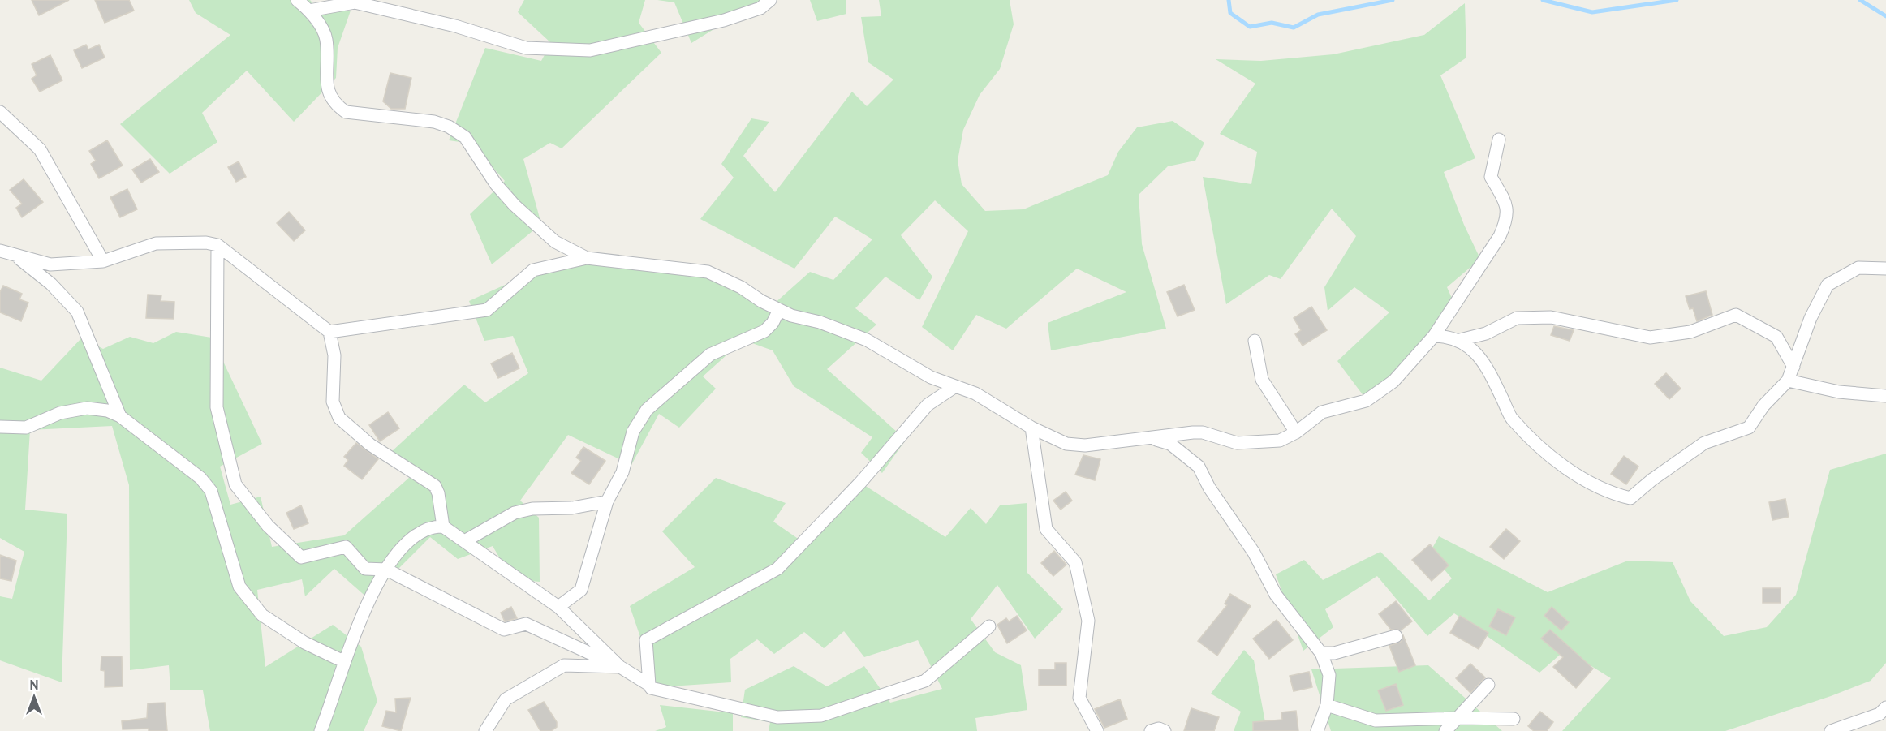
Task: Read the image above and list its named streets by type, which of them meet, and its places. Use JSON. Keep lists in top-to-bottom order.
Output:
{
  "north": "top"
}
